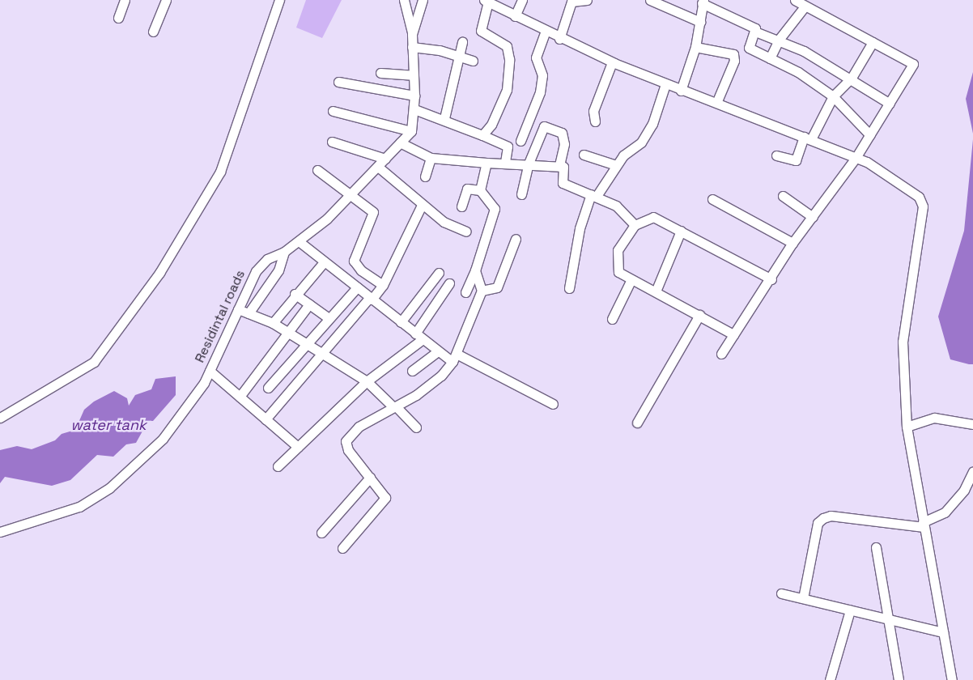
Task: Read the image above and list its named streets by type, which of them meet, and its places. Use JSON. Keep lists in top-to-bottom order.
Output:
{
  "streets": {
    "street": ["Residintal roads"]
  },
  "water": ["water tank"]
}
